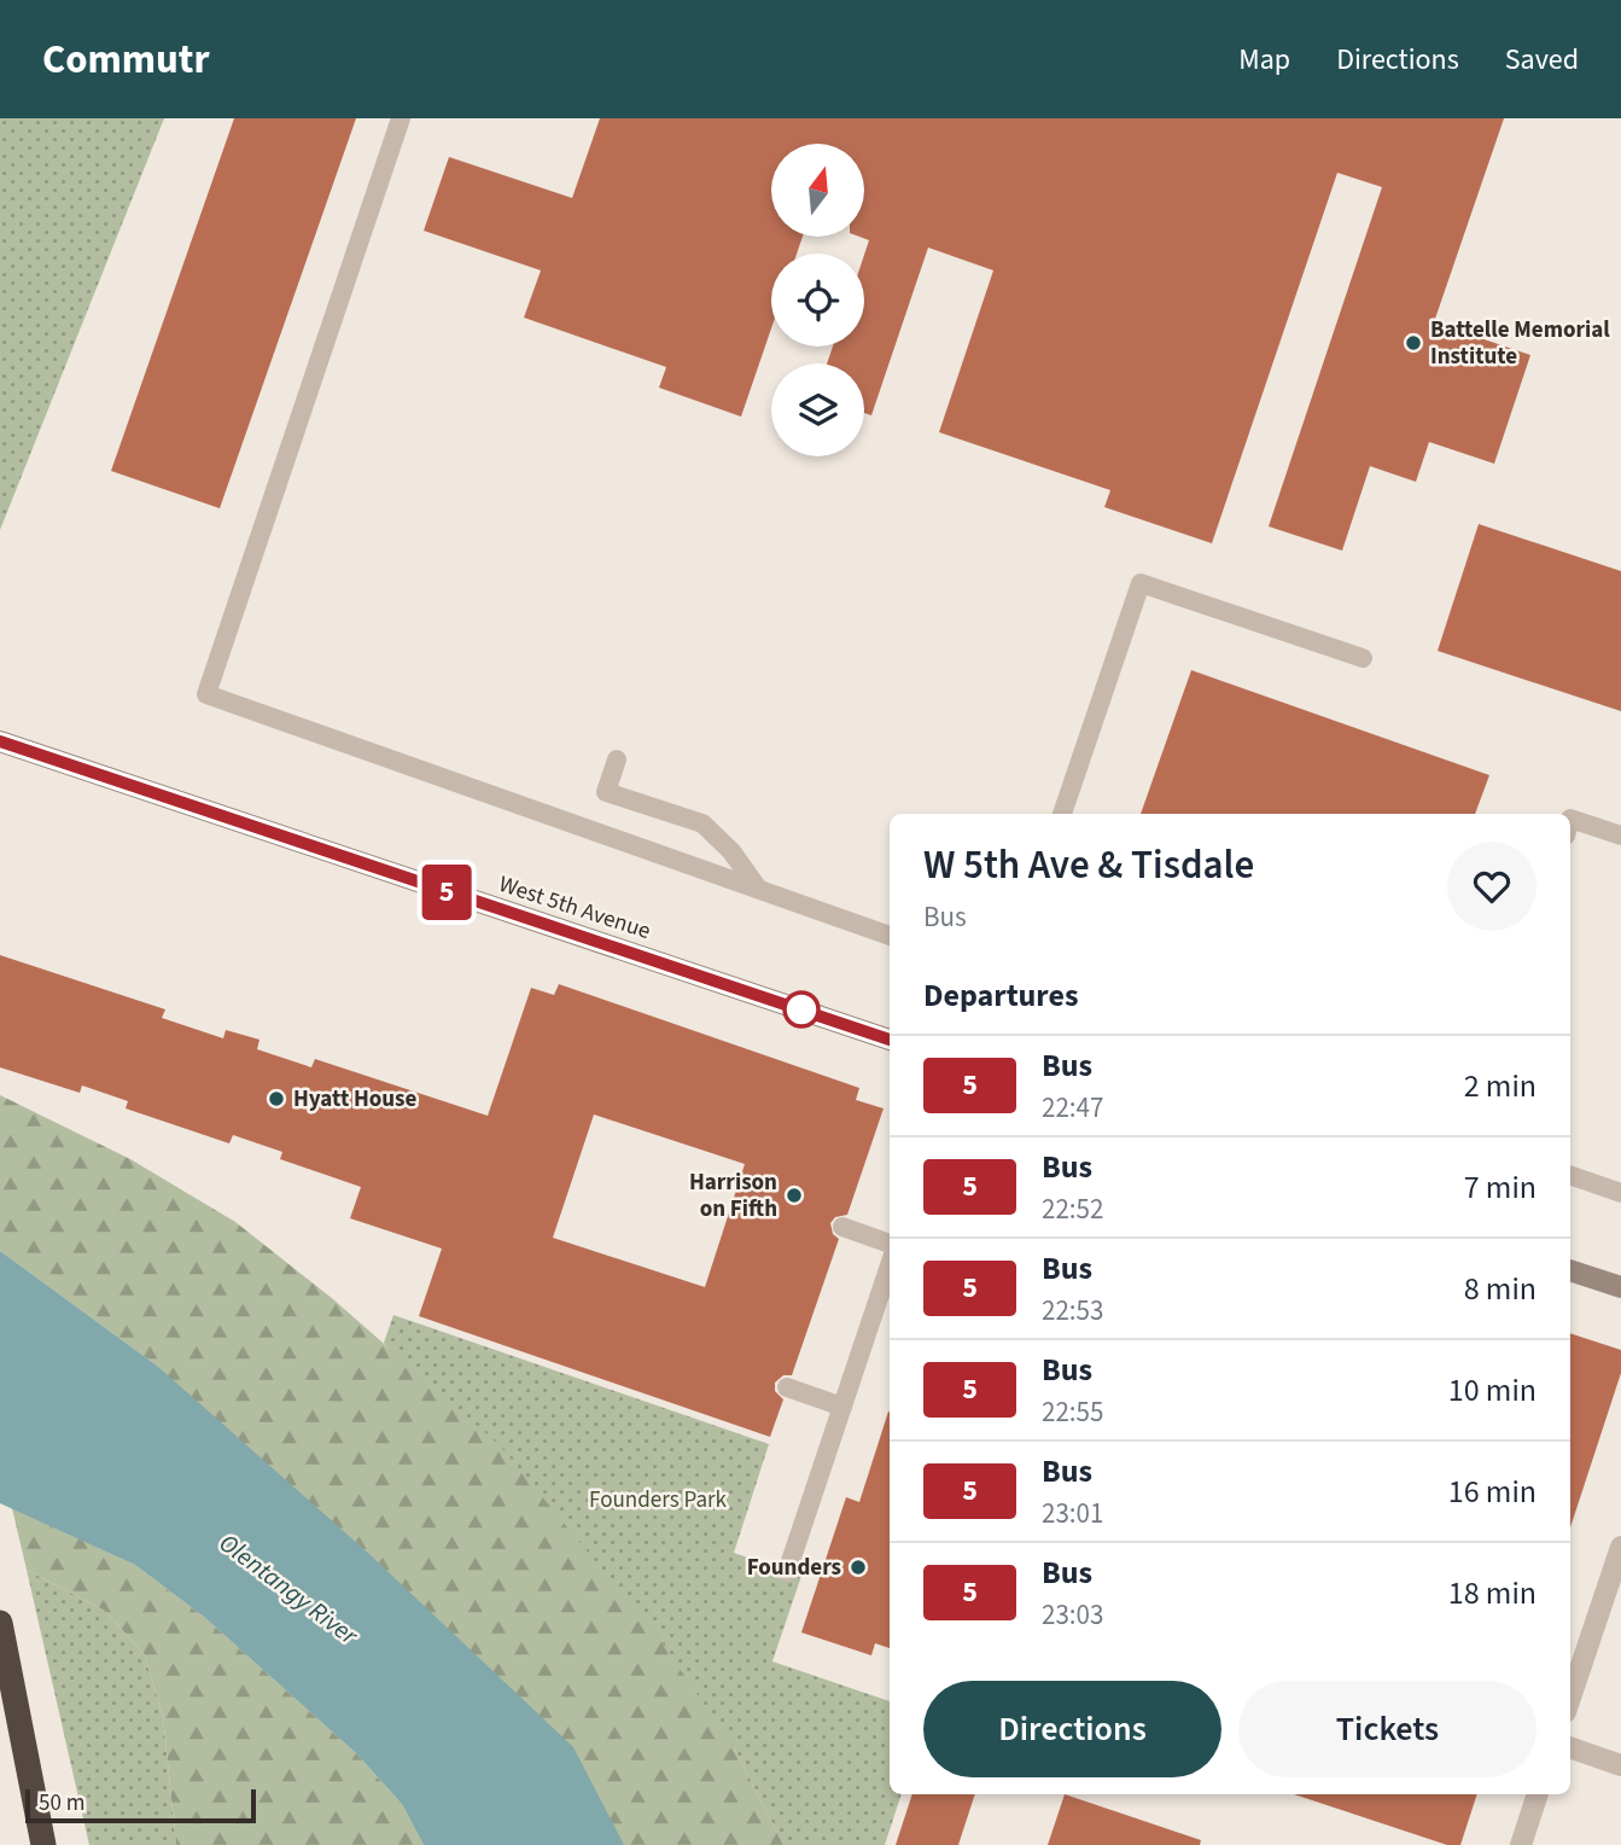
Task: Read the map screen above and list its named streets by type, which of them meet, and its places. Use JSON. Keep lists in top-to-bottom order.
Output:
{
  "streets": {
    "main road": ["West 5th Avenue"]
  },
  "water": ["Olentangy River"],
  "parks": ["Founders Park"],
  "places": [
    "Battelle Memorial Institute",
    "Hyatt House",
    "Harrison on Fifth",
    "Founders"
  ],
  "lines": ["bus line 5"],
  "scale_bar": "50 m",
  "north": "top",
  "page": {
    "header": "Commutr",
    "nav": ["Map", "Directions", "Saved"],
    "on_map": "5",
    "heading": [
      ["W 5th Ave & Tisdale", "Bus"],
      "Departures"
    ],
    "list": [
      {
        "mark": "5",
        "name": "Bus",
        "note": "22:47",
        "value": "2 min"
      },
      {
        "mark": "5",
        "name": "Bus",
        "note": "22:52",
        "value": "7 min"
      },
      {
        "mark": "5",
        "name": "Bus",
        "note": "22:53",
        "value": "8 min"
      },
      {
        "mark": "5",
        "name": "Bus",
        "note": "22:55",
        "value": "10 min"
      },
      {
        "mark": "5",
        "name": "Bus",
        "note": "23:01",
        "value": "16 min"
      },
      {
        "mark": "5",
        "name": "Bus",
        "note": "23:03",
        "value": "18 min"
      }
    ],
    "buttons": ["Directions", "Tickets"],
    "scale": "50 m"
  }
}
